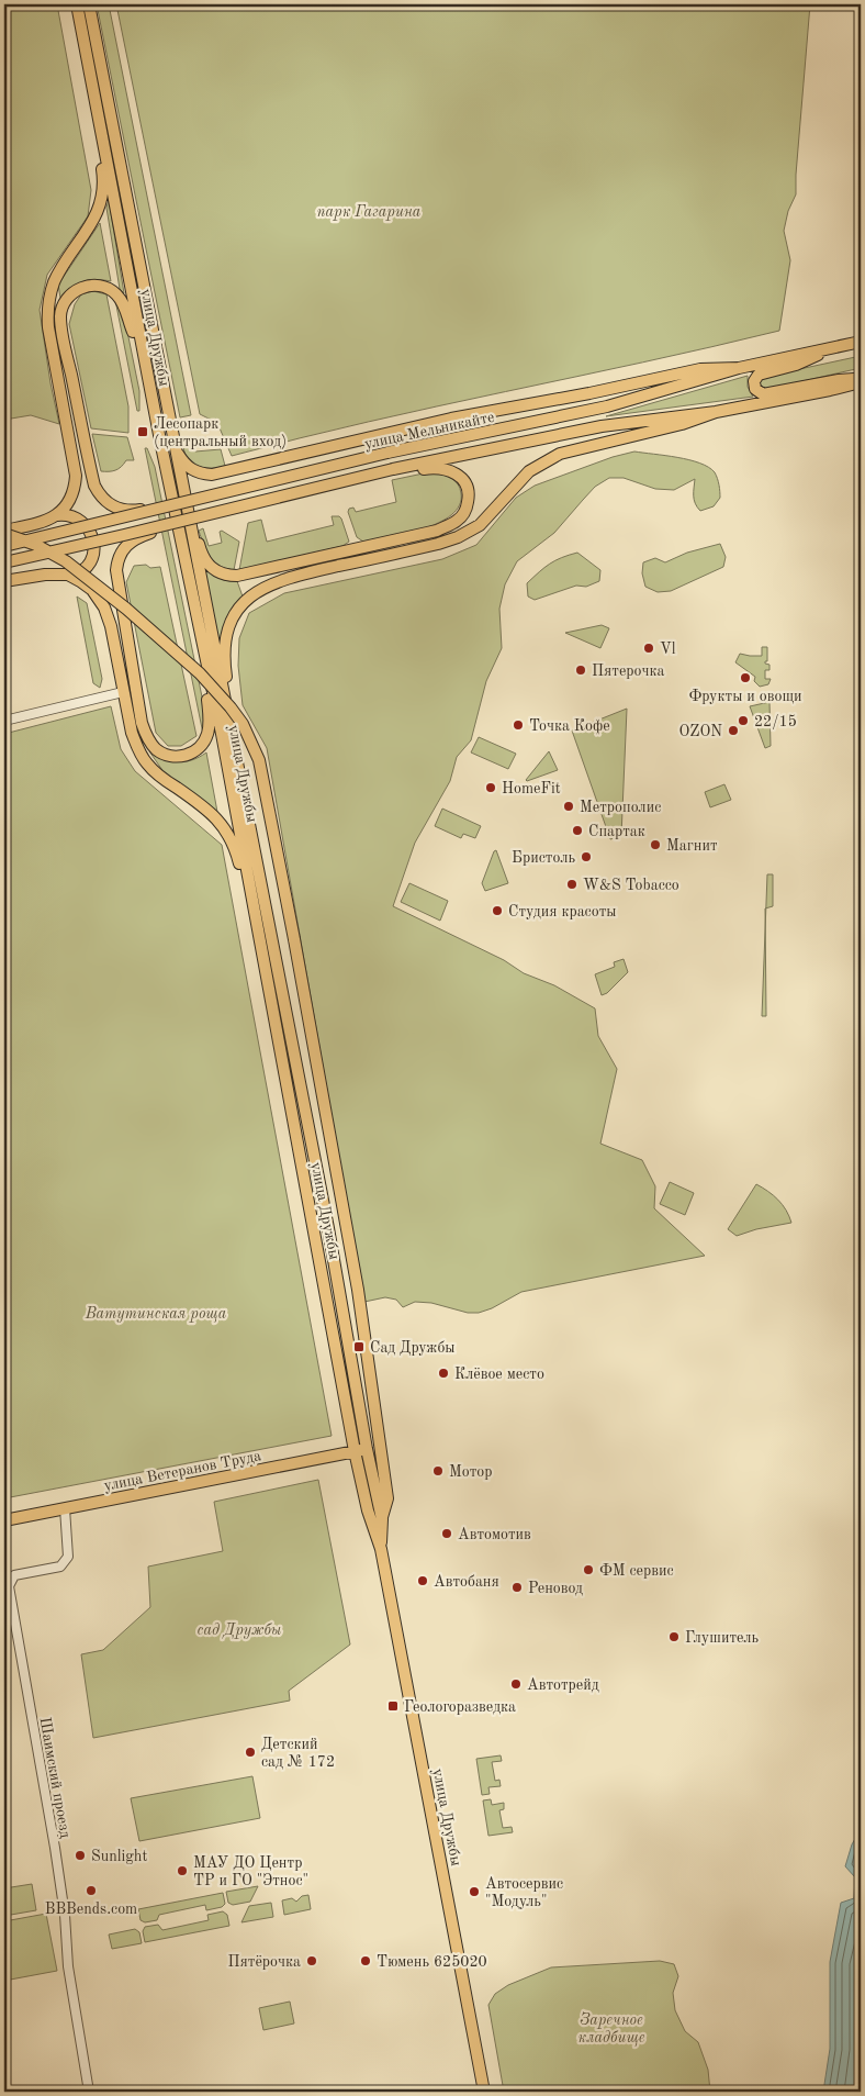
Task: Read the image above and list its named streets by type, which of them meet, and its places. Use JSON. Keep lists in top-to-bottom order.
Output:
{
  "streets": {
    "main road": ["улица Дружбы", "улица Мельникайте", "улица Ветеранов Труда"],
    "street": ["Шаимский проезд"]
  },
  "crossings": [
    ["улица Дружбы", "улица Ветеранов Труда"],
    ["улица Ветеранов Труда", "Шаимский проезд"]
  ],
  "parks": [
    "парк Гагарина",
    "Ватутинская роща",
    "сад Дружбы",
    "Заречное кладбище"
  ],
  "places": {
    "transit": ["Лесопарк (центральный вход)", "Сад Дружбы", "Геологоразведка"],
    "other": [
      "Vl",
      "Пятерочка",
      "Фрукты и овощи",
      "22/15",
      "Точка Кофе",
      "OZON",
      "HomeFit",
      "Метрополис",
      "Спартак",
      "Магнит",
      "Бристоль",
      "W&S Tobacco",
      "Студия красоты",
      "Клёвое место",
      "Мотор",
      "Автомотив",
      "ФМ сервис",
      "Автобаня",
      "Реновод",
      "Глушитель",
      "Автотрейд",
      "Детский сад № 172",
      "Sunlight",
      "МАУ ДО Центр ТР и ГО \"Этнос\"",
      "BBBends.com",
      "Автосервис \"Модуль\"",
      "Пятёрочка",
      "Тюмень 625020"
    ]
  }
}
